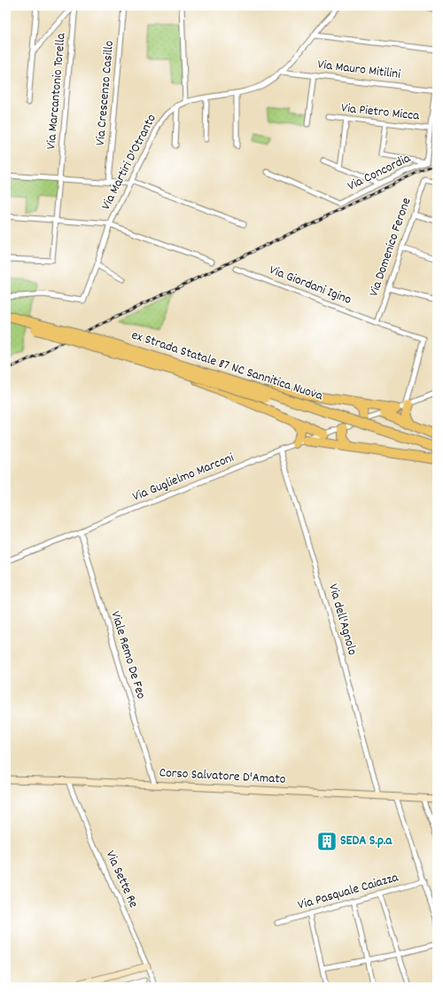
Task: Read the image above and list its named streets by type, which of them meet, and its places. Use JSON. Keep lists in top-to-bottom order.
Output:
{
  "streets": {
    "highway": ["ex Strada Statale 87 NC Sannitica Nuova"],
    "street": [
      "Via Mauro Mitilini",
      "Via Marcantonio Torella",
      "Via Crescenzo Casillo",
      "Via Pietro Micca",
      "Via Martiri D'Otranto",
      "Via Concordia",
      "Via Domenico Ferone",
      "Via Giordani Igino",
      "Via Guglielmo Marconi",
      "Via dell'Agnolo",
      "Viale Remo De Feo",
      "Corso Salvatore D'Amato",
      "Via Sette Re",
      "Via Pasquale Caiazza"
    ]
  },
  "crossings": [
    ["Via Mauro Mitilini", "Via Martiri D'Otranto"],
    ["Via Mauro Mitilini", "Via Concordia"],
    ["Via Pietro Micca", "Via Concordia"],
    ["Via Domenico Ferone", "Via Giordani Igino"],
    ["Via Giordani Igino", "Via Guglielmo Marconi"],
    ["Via Guglielmo Marconi", "Via dell'Agnolo"],
    ["Via Guglielmo Marconi", "Viale Remo De Feo"],
    ["Via dell'Agnolo", "Corso Salvatore D'Amato"],
    ["Viale Remo De Feo", "Corso Salvatore D'Amato"],
    ["Corso Salvatore D'Amato", "Via Sette Re"]
  ],
  "places": {
    "building": ["SEDA S.p.a"]
  }
}
